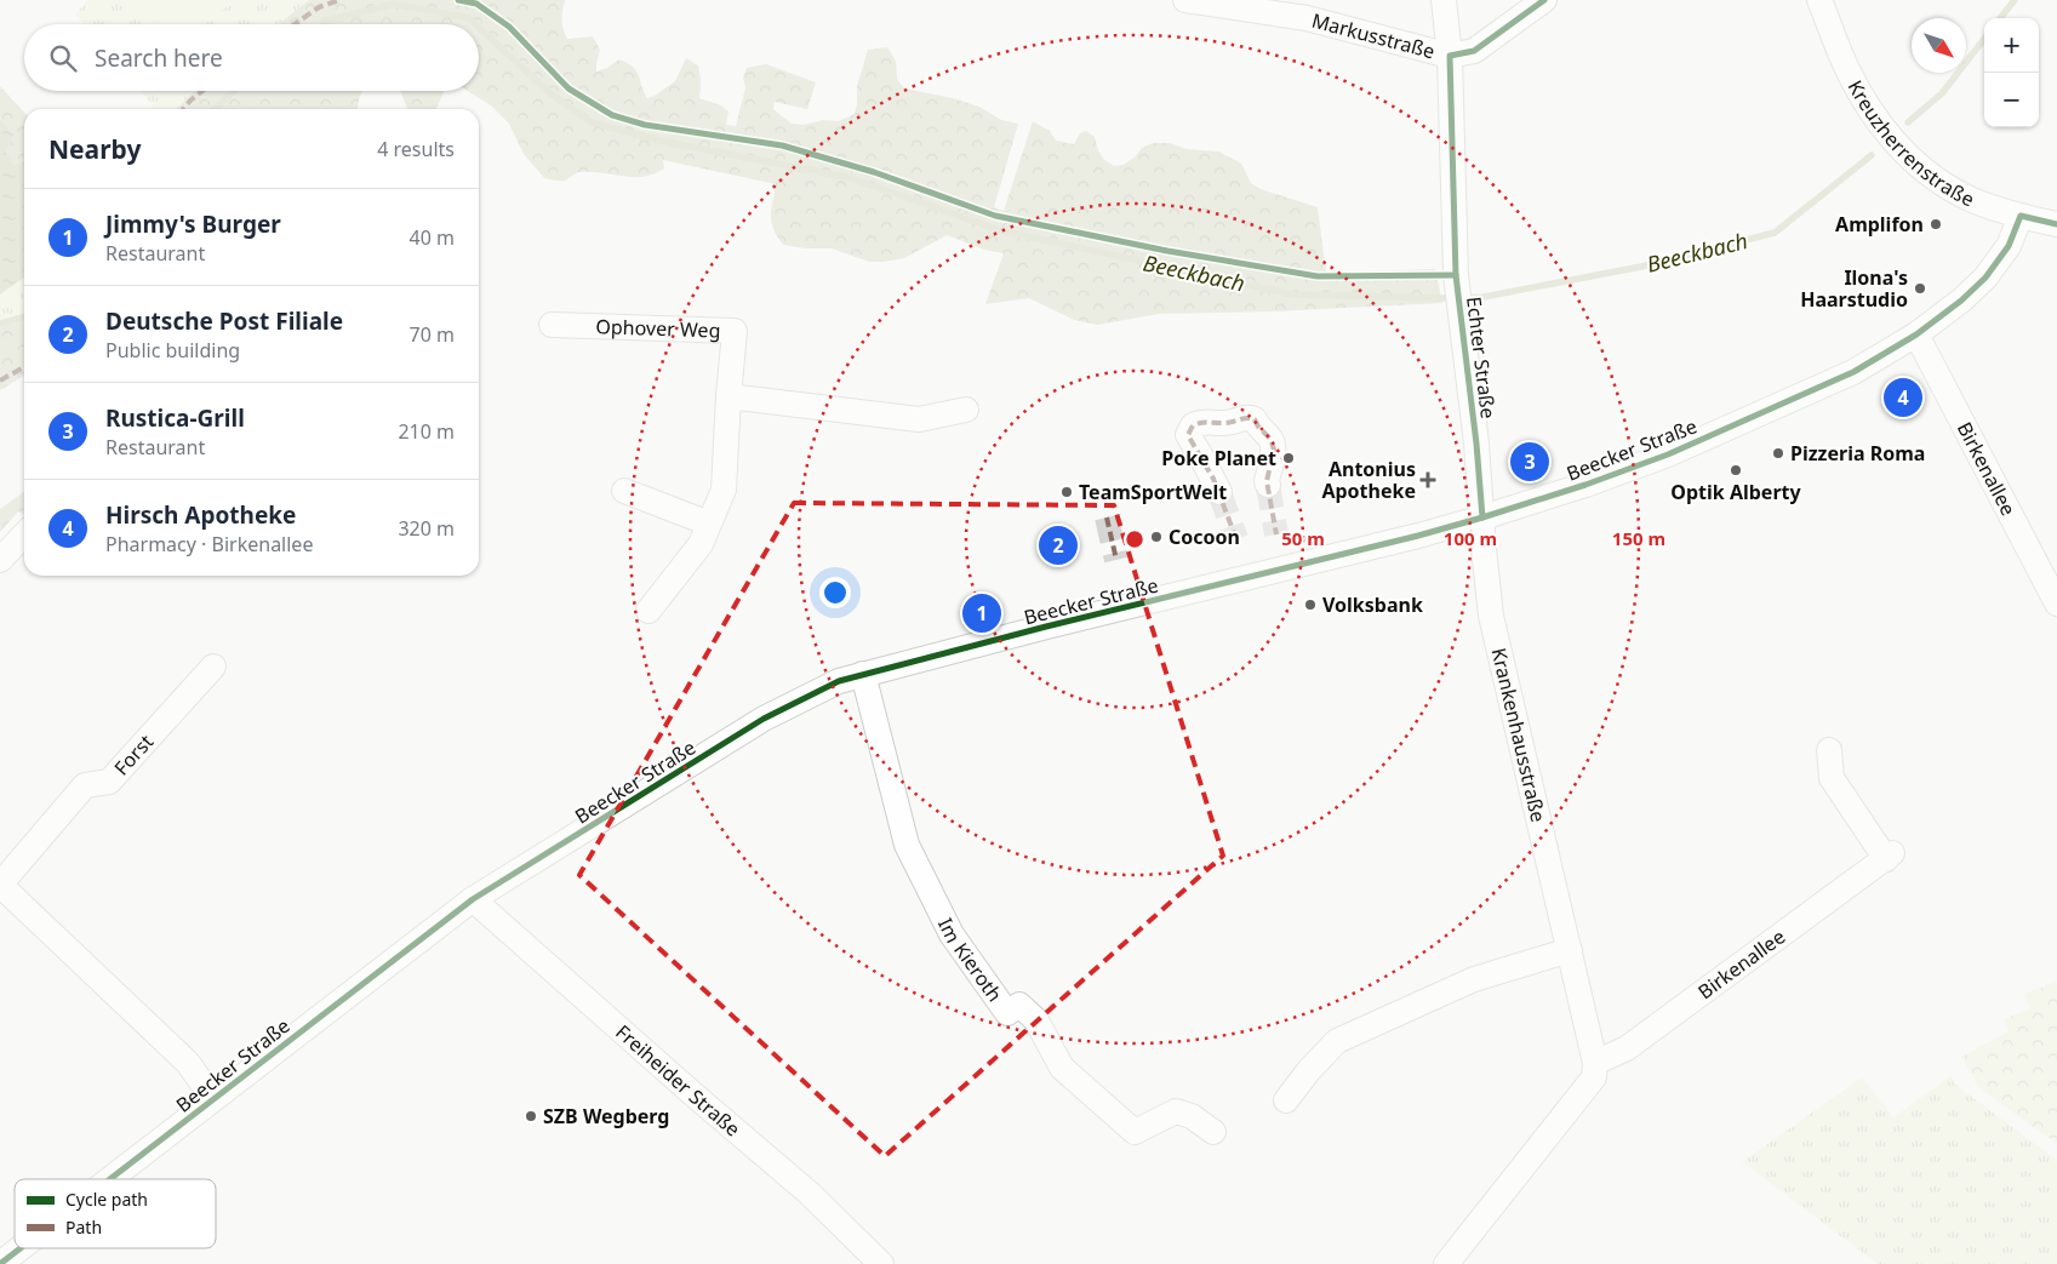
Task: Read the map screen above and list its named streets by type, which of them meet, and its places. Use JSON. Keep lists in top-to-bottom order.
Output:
{
  "streets": {
    "street": [
      "Markusstraße",
      "Kreuzherrenstraße",
      "Ophover Weg",
      "Echter Straße",
      "Beecker Straße",
      "Birkenallee",
      "Krankenhausstraße",
      "Forst",
      "Im Kieroth",
      "Freiheider Straße"
    ]
  },
  "crossings": [
    ["Markusstraße", "Echter Straße"],
    ["Kreuzherrenstraße", "Beecker Straße"],
    ["Echter Straße", "Beecker Straße"],
    ["Echter Straße", "Krankenhausstraße"],
    ["Beecker Straße", "Birkenallee"],
    ["Beecker Straße", "Krankenhausstraße"],
    ["Beecker Straße", "Forst"],
    ["Beecker Straße", "Im Kieroth"],
    ["Beecker Straße", "Freiheider Straße"],
    ["Birkenallee", "Krankenhausstraße"]
  ],
  "water": ["Beeckbach"],
  "places": {
    "other": [
      "Amplifon",
      "Ilona's Haarstudio",
      "Pizzeria Roma",
      "Poke Planet",
      "Optik Alberty",
      "TeamSportWelt",
      "Cocoon",
      "Volksbank",
      "SZB Wegberg"
    ],
    "health": ["Antonius Apotheke"]
  },
  "legend": ["Cycle path", "Path"],
  "north": "bottom right",
  "page": {
    "map_buttons": ["+", "−"],
    "search": "Search here",
    "heading": ["Nearby", "4 results"],
    "list": [
      {
        "mark": "1",
        "name": "Jimmy's Burger",
        "note": "Restaurant",
        "value": "40 m"
      },
      {
        "mark": "2",
        "name": "Deutsche Post Filiale",
        "note": "Public building",
        "value": "70 m"
      },
      {
        "mark": "3",
        "name": "Rustica-Grill",
        "note": "Restaurant",
        "value": "210 m"
      },
      {
        "mark": "4",
        "name": "Hirsch Apotheke",
        "note": "Pharmacy · Birkenallee",
        "value": "320 m"
      }
    ],
    "pins": [
      "4",
      "3",
      "2",
      "1"
    ]
  },
  "rings": ["50 m", "100 m", "150 m"]
}
